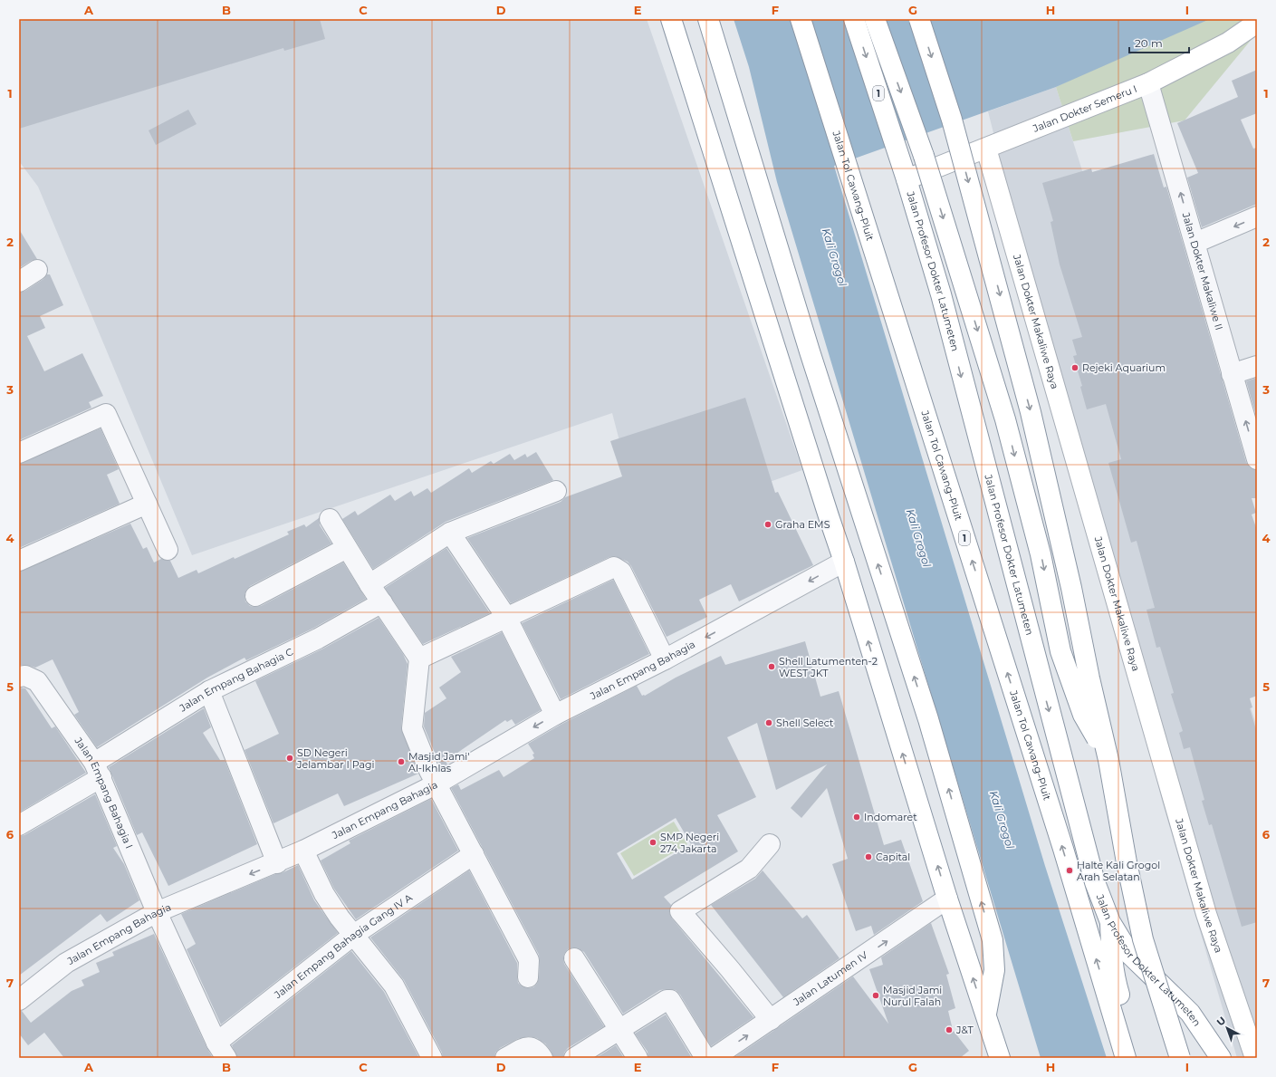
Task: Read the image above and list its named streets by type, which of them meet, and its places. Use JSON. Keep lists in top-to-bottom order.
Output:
{
  "streets": {
    "main road": [
      "1",
      "Jalan Dokter Semeru I",
      "Jalan Tol Cawang–Pluit",
      "Jalan Profesor Dokter Latumeten",
      "Jalan Dokter Makaliwe Raya"
    ],
    "street": [
      "Jalan Dokter Makaliwe II",
      "Jalan Empang Bahagia",
      "Jalan Empang Bahagia C",
      "Jalan Empang Bahagia I",
      "Jalan Empang Bahagia Gang IV A",
      "Jalan Latumen IV"
    ]
  },
  "crossings": [
    ["Jalan Dokter Semeru I", "Jalan Profesor Dokter Latumeten"],
    ["Jalan Dokter Semeru I", "Jalan Dokter Makaliwe II"],
    ["Jalan Dokter Semeru I", "Jalan Dokter Makaliwe Raya"],
    ["Jalan Empang Bahagia", "Jalan Empang Bahagia I"],
    ["Jalan Empang Bahagia C", "Jalan Empang Bahagia I"],
    ["Jalan Empang Bahagia I", "Jalan Empang Bahagia Gang IV A"]
  ],
  "one_way": ["Jalan Dokter Makaliwe II", "Jalan Empang Bahagia", "Jalan Latumen IV"],
  "water": ["Kali Grogol"],
  "places": [
    "Rejeki Aquarium",
    "Graha EMS",
    "Shell Latumenten-2 WEST JKT",
    "Shell Select",
    "SD Negeri Jelambar I Pagi",
    "Masjid Jami' Al-Ikhlas",
    "Indomaret",
    "SMP Negeri 274 Jakarta",
    "Capital",
    "Halte Kali Grogol Arah Selatan",
    "Masjid Jami Nurul Falah",
    "J&T"
  ],
  "scale_bar": "20 m",
  "north": "top left",
  "grid": {
    "columns": [
      "A",
      "B",
      "C",
      "D",
      "E",
      "F",
      "G",
      "H",
      "I"
    ],
    "rows": [
      "1",
      "2",
      "3",
      "4",
      "5",
      "6",
      "7"
    ]
  }
}
